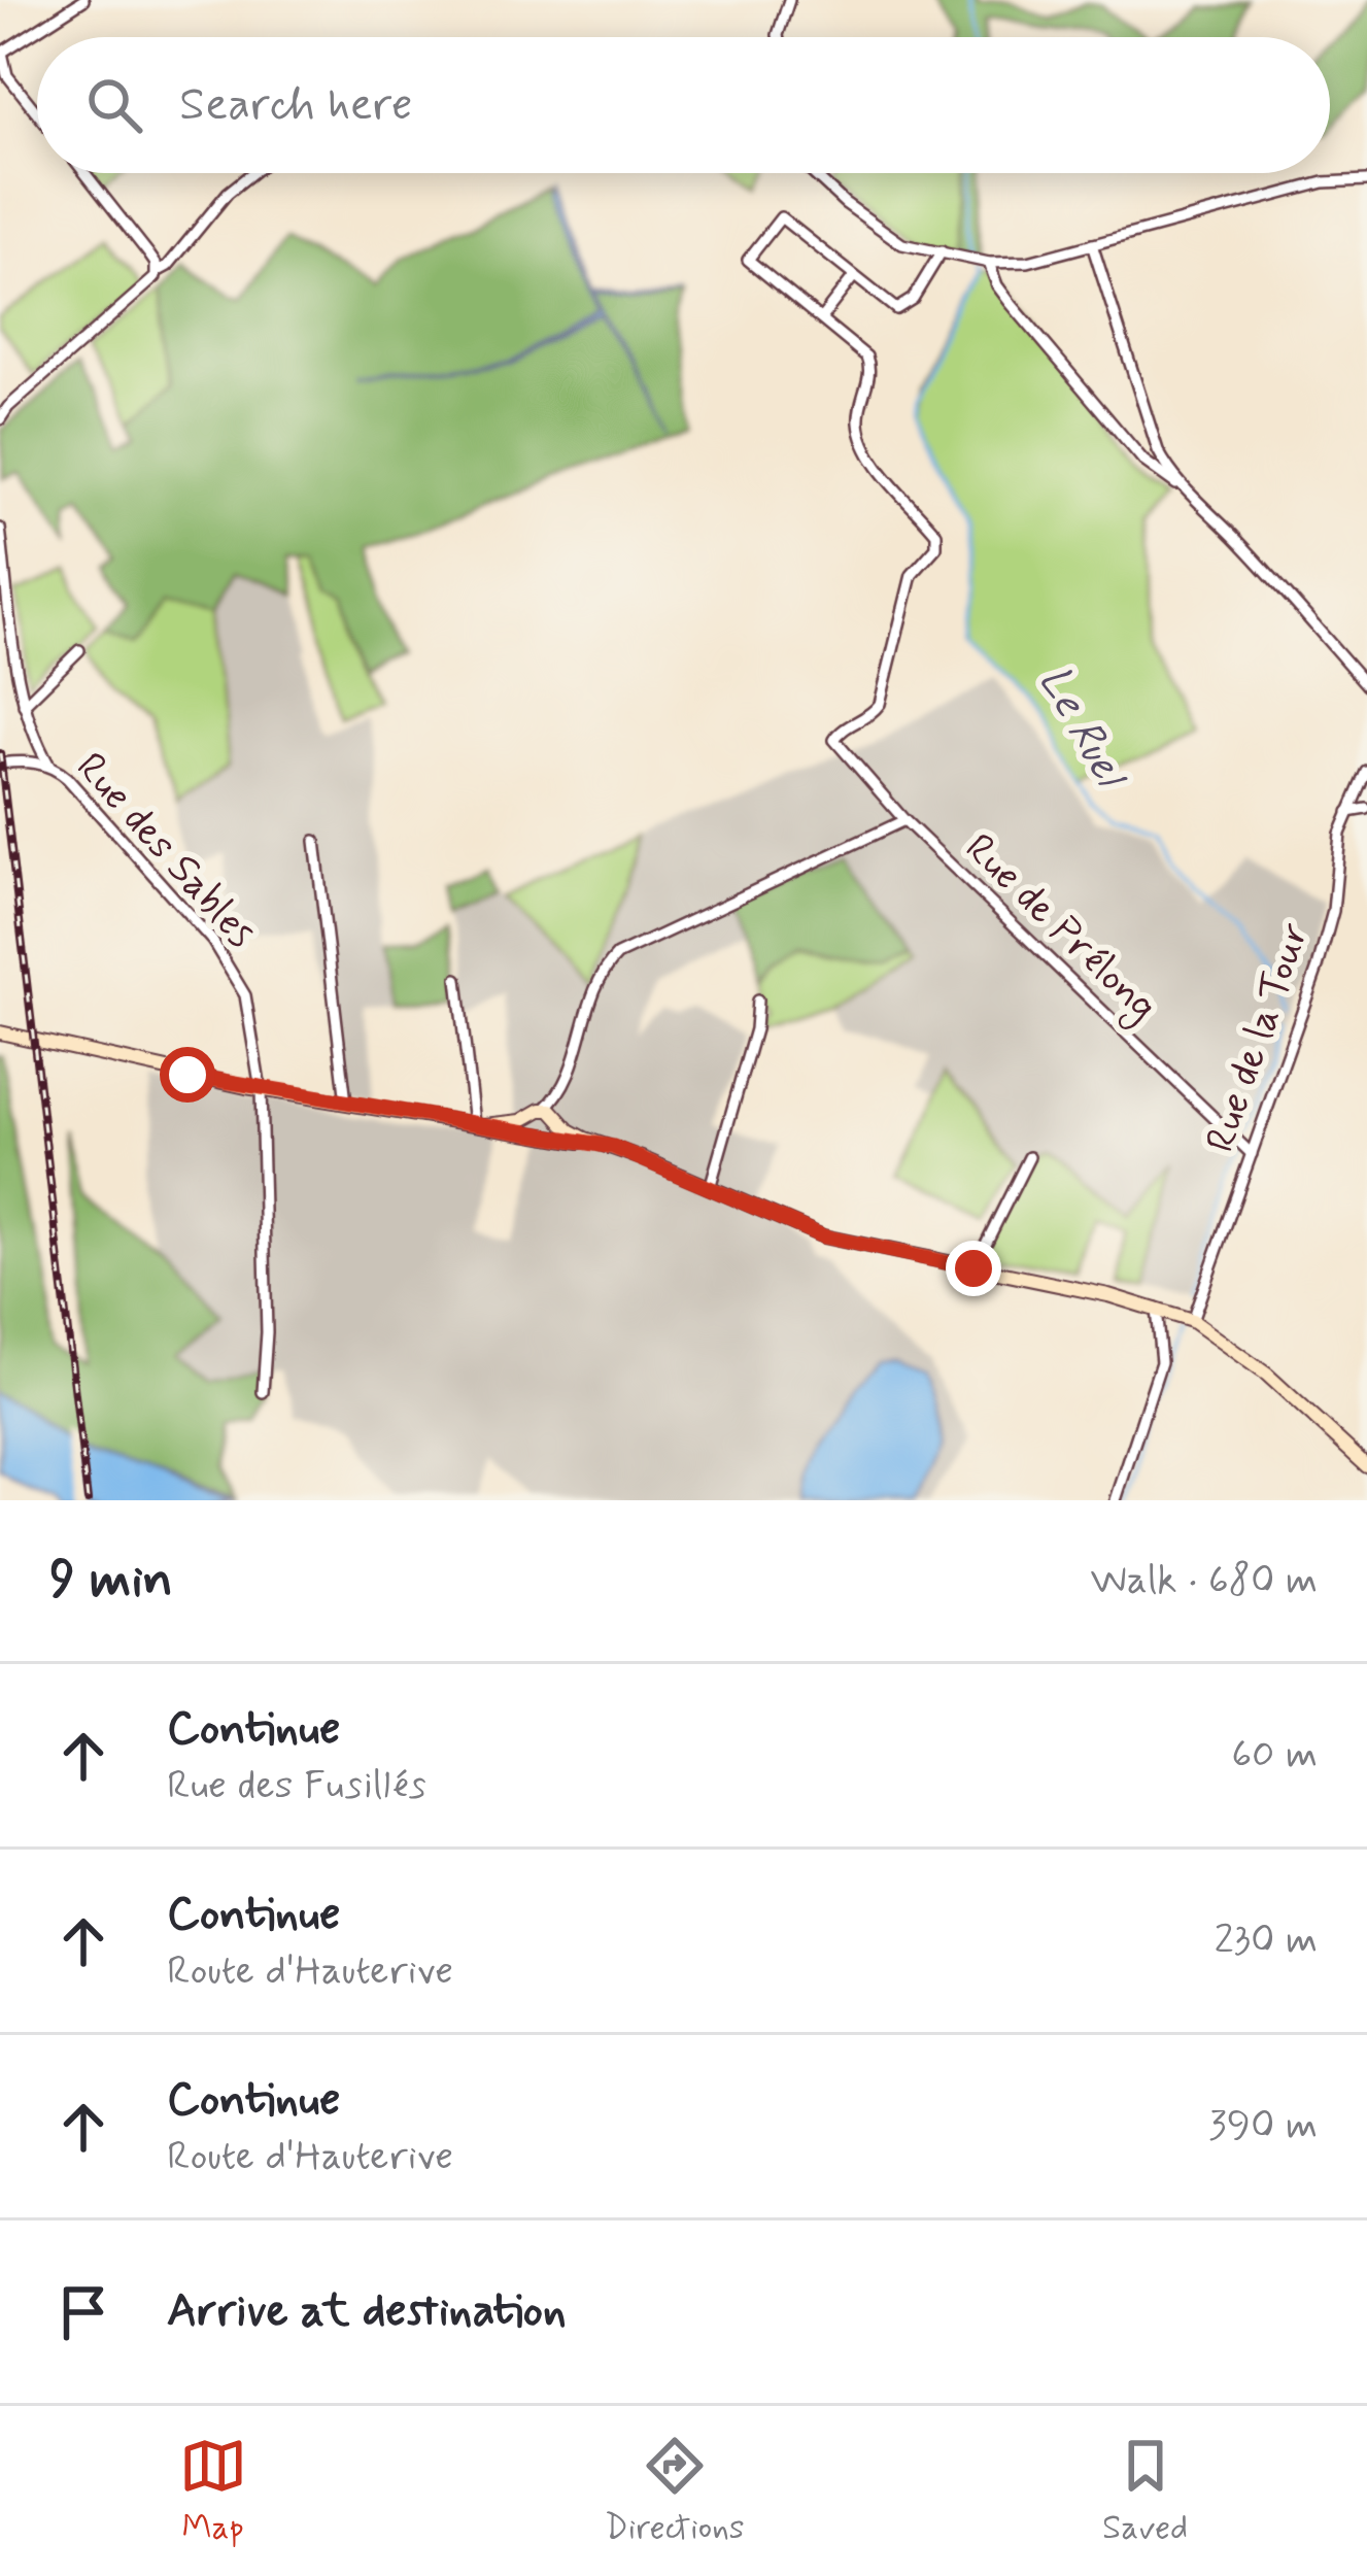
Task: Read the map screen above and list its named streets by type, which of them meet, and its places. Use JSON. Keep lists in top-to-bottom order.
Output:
{
  "streets": {
    "street": ["Rue des Sables", "Rue de Prélong", "Rue de la Tour"]
  },
  "crossings": [
    ["Rue de Prélong", "Rue de la Tour"]
  ],
  "water": ["Le Ruel"],
  "page": {
    "search": "Search here",
    "heading": ["9 min", "Walk · 680 m"],
    "list": [
      ["Continue", "Rue des Fusillés", "60 m"],
      ["Continue", "Route d'Hauterive", "230 m"],
      ["Continue", "Route d'Hauterive", "390 m"],
      "Arrive at destination"
    ],
    "nav": ["Map", "Directions", "Saved"]
  }
}
